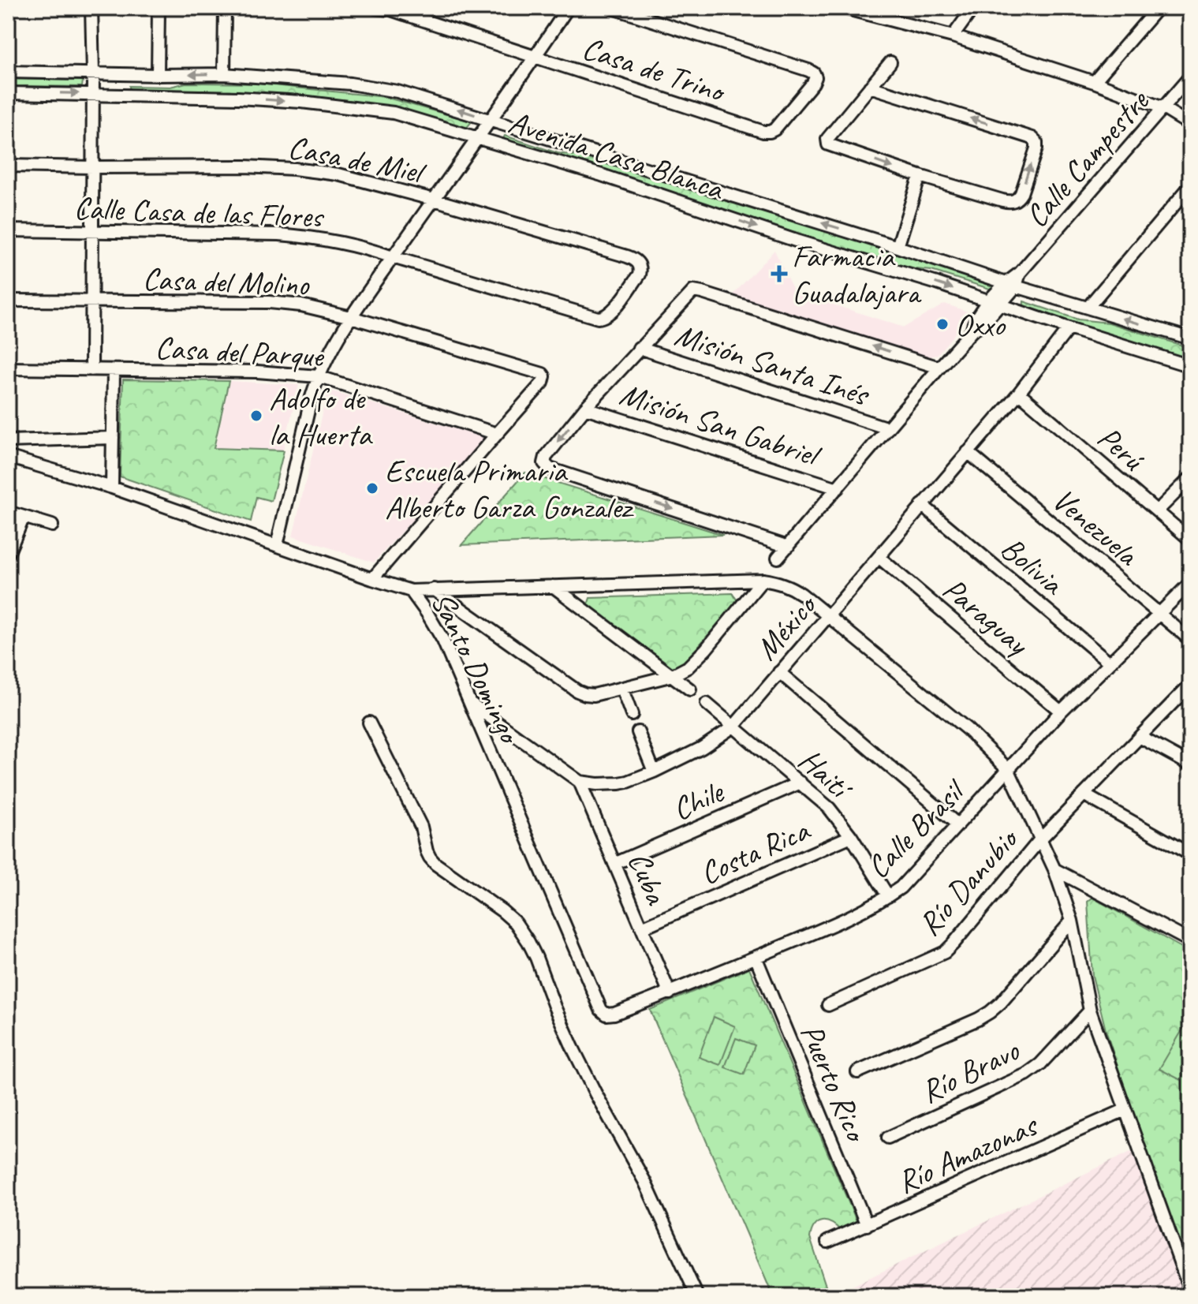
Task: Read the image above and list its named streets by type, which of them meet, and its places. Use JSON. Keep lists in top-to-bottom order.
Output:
{
  "streets": {
    "street": [
      "Casa de Trino",
      "Avenida Casa Blanca",
      "Casa de Miel",
      "Calle Campestre",
      "Calle Casa de las Flores",
      "Casa del Molino",
      "Casa del Parque",
      "Misión Santa Inés",
      "Misión San Gabriel",
      "Perú",
      "Venezuela",
      "Bolivia",
      "Paraguay",
      "México",
      "Santo Domingo",
      "Haití",
      "Chile",
      "Calle Brasil",
      "Costa Rica",
      "Cuba",
      "Río Danubio",
      "Río Bravo",
      "Puerto Rico",
      "Río Amazonas"
    ]
  },
  "crossings": [
    ["Avenida Casa Blanca", "Calle Campestre"],
    ["Avenida Casa Blanca", "México"],
    ["Casa de Miel", "Calle Casa de las Flores"],
    ["Calle Campestre", "Misión Santa Inés"],
    ["Calle Campestre", "Misión San Gabriel"],
    ["Casa del Molino", "Casa del Parque"],
    ["Perú", "México"],
    ["Venezuela", "México"],
    ["Venezuela", "Calle Brasil"],
    ["Bolivia", "México"],
    ["Bolivia", "Calle Brasil"],
    ["Paraguay", "México"],
    ["Paraguay", "Calle Brasil"],
    ["México", "Haití"],
    ["México", "Cuba"],
    ["Santo Domingo", "Calle Brasil"],
    ["Haití", "Chile"],
    ["Haití", "Calle Brasil"],
    ["Haití", "Costa Rica"],
    ["Chile", "Cuba"],
    ["Calle Brasil", "Cuba"],
    ["Calle Brasil", "Puerto Rico"],
    ["Costa Rica", "Cuba"],
    ["Puerto Rico", "Río Amazonas"]
  ],
  "places": {
    "health": ["Farmacia Guadalajara"],
    "other": ["Oxxo", "Adolfo de la Huerta", "Escuela Primaria Alberto Garza Gonzalez"]
  }
}
